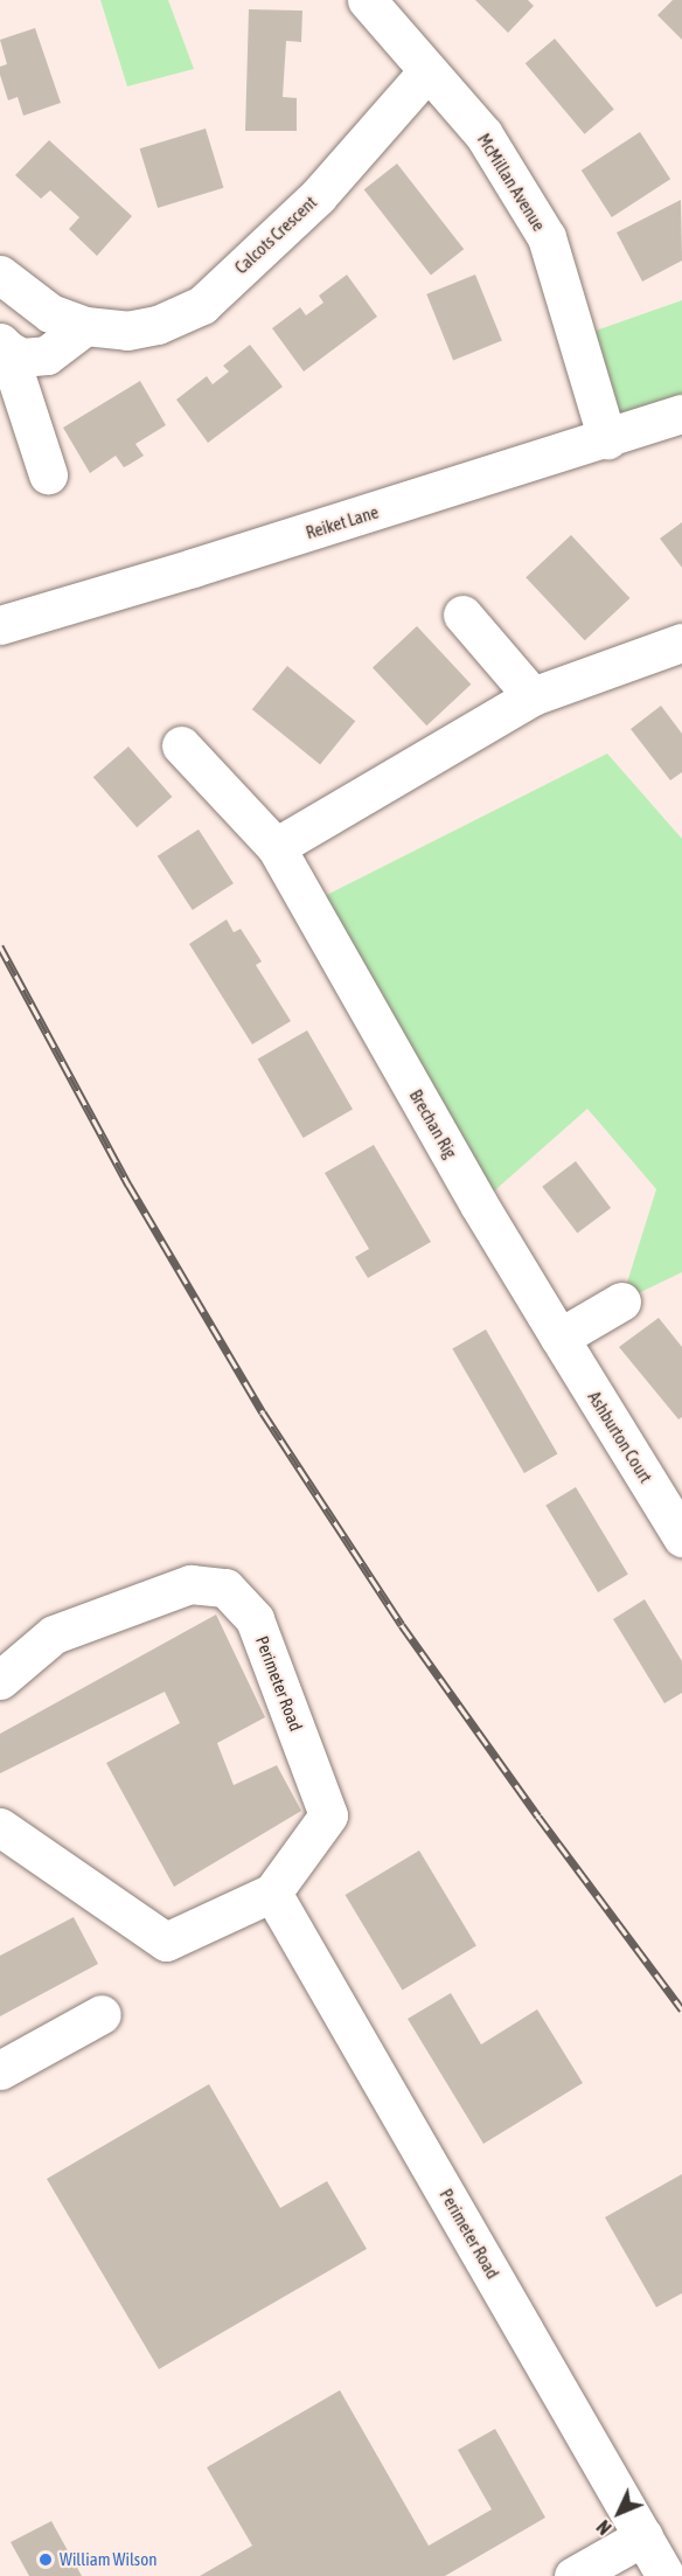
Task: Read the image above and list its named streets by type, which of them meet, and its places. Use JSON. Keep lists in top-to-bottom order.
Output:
{
  "streets": {
    "street": [
      "McMillan Avenue",
      "Calcots Crescent",
      "Reiket Lane",
      "Brechan Rig",
      "Ashburton Court",
      "Perimeter Road"
    ]
  },
  "crossings": [
    ["McMillan Avenue", "Calcots Crescent"],
    ["McMillan Avenue", "Reiket Lane"],
    ["Brechan Rig", "Ashburton Court"]
  ],
  "places": ["William Wilson"],
  "north": "bottom left"
}
